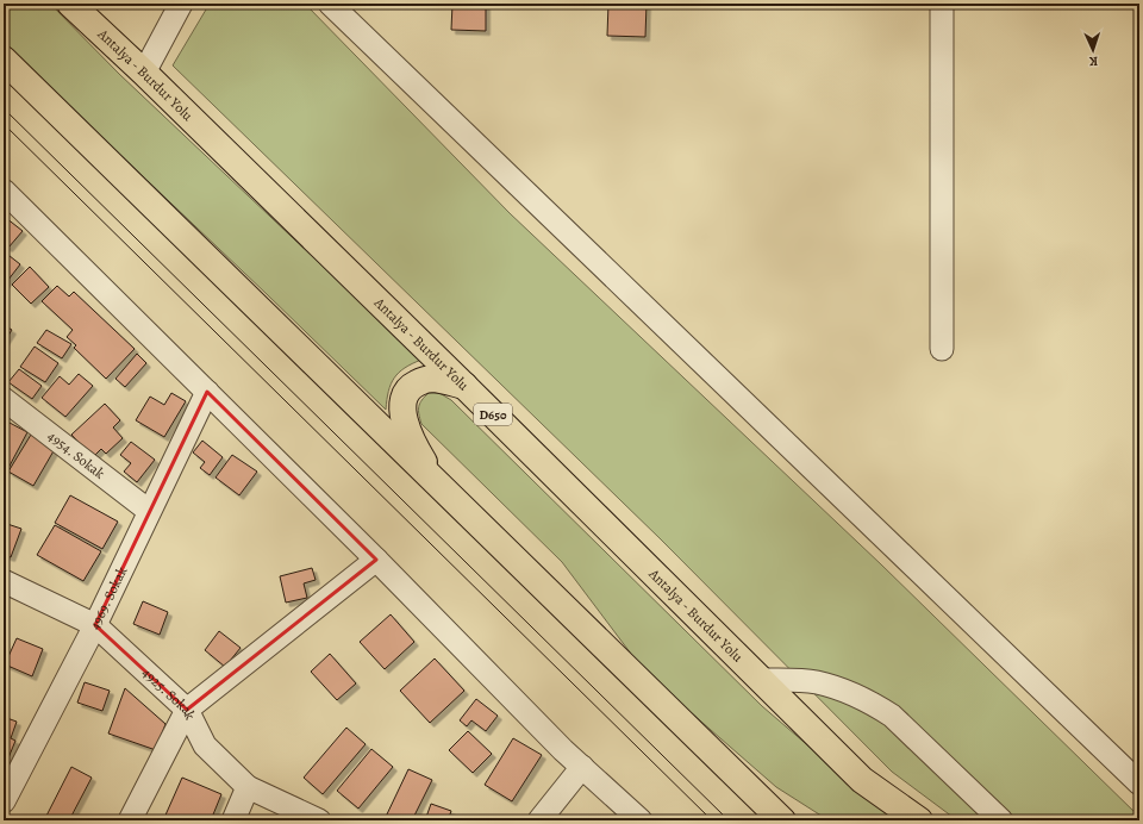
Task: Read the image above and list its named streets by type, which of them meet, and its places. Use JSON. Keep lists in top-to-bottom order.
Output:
{
  "streets": {
    "highway": ["Antalya - Burdur Yolu", "D650"],
    "street": ["4954. Sokak", "4969. Sokak", "4925. Sokak"]
  },
  "crossings": [
    ["4954. Sokak", "4969. Sokak"],
    ["4969. Sokak", "4925. Sokak"]
  ],
  "north": "bottom"
}
